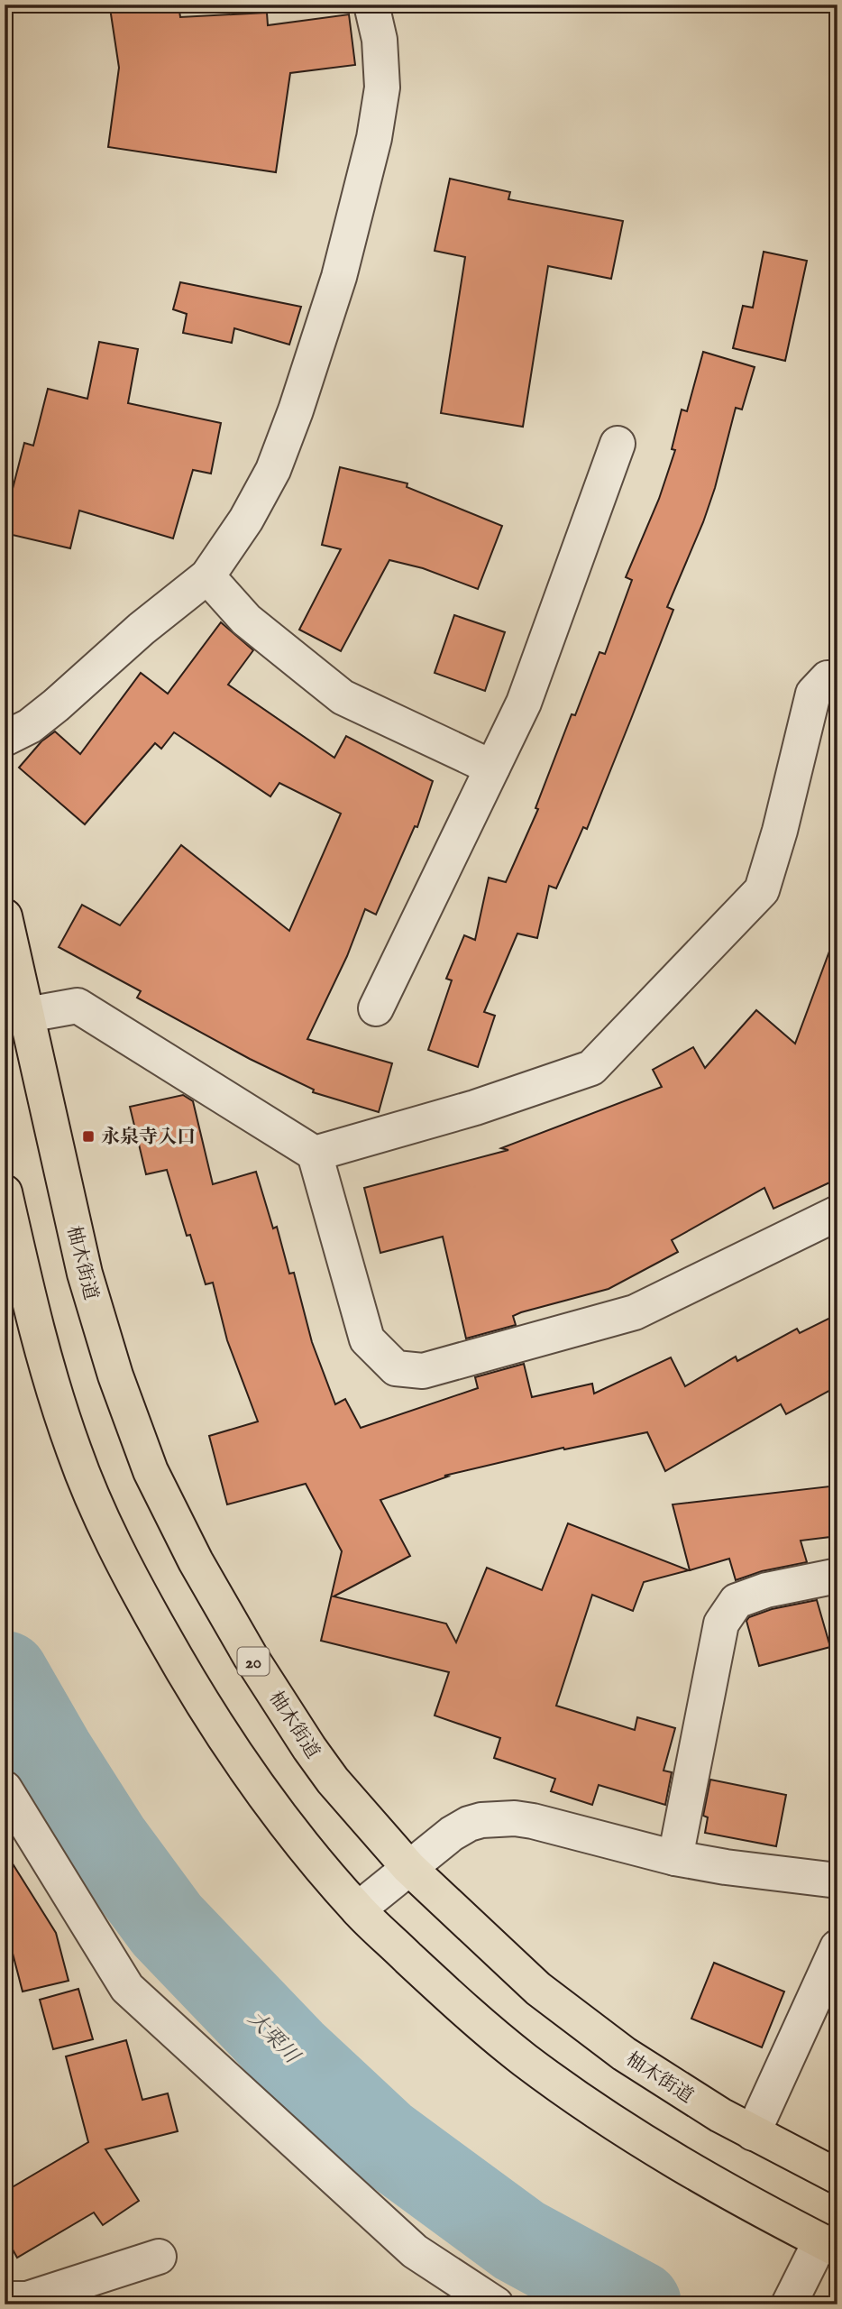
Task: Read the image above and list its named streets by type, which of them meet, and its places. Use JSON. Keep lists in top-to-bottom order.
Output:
{
  "streets": {
    "main road": ["柚木街道", "20"]
  },
  "water": ["大栗川"],
  "places": {
    "transit": ["永泉寺入口"]
  }
}
